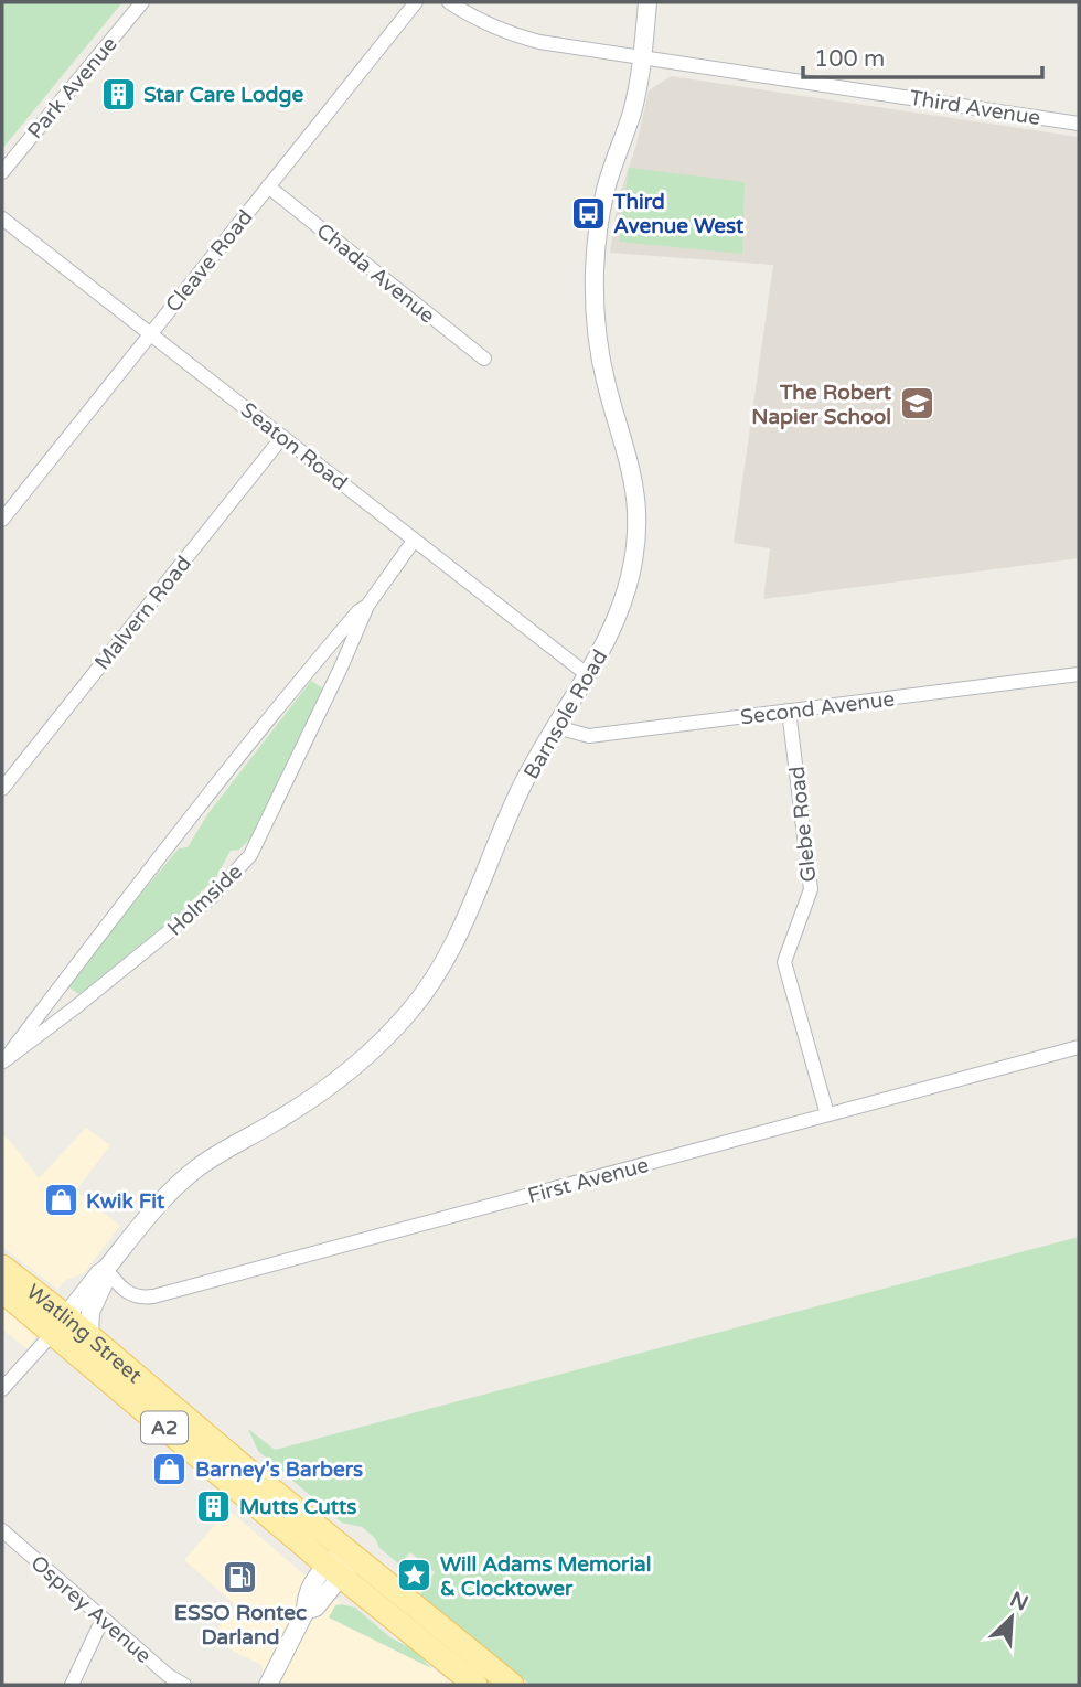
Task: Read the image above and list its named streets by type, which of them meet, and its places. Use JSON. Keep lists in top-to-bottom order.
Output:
{
  "streets": {
    "main road": ["Watling Street", "A2"],
    "street": [
      "Park Avenue",
      "Third Avenue",
      "Cleave Road",
      "Chada Avenue",
      "Seaton Road",
      "Malvern Road",
      "Second Avenue",
      "Barnsole Road",
      "Glebe Road",
      "Holmside",
      "First Avenue",
      "Osprey Avenue"
    ]
  },
  "crossings": [
    ["Third Avenue", "Barnsole Road"],
    ["Cleave Road", "Chada Avenue"],
    ["Cleave Road", "Seaton Road"],
    ["Seaton Road", "Malvern Road"],
    ["Seaton Road", "Barnsole Road"],
    ["Seaton Road", "Holmside"],
    ["Second Avenue", "Barnsole Road"],
    ["Second Avenue", "Glebe Road"],
    ["Barnsole Road", "First Avenue"],
    ["Barnsole Road", "Watling Street"],
    ["Glebe Road", "First Avenue"],
    ["Watling Street", "A2"]
  ],
  "places": {
    "building": ["Star Care Lodge", "Mutts Cutts"],
    "bus stop": ["Third Avenue West"],
    "school or university": ["The Robert Napier School"],
    "shop": ["Kwik Fit", "Barney's Barbers"],
    "place": ["Will Adams Memorial & Clocktower"],
    "fuel station": ["ESSO Rontec Darland"]
  },
  "scale_bar": "100 m",
  "north": "top right"
}
